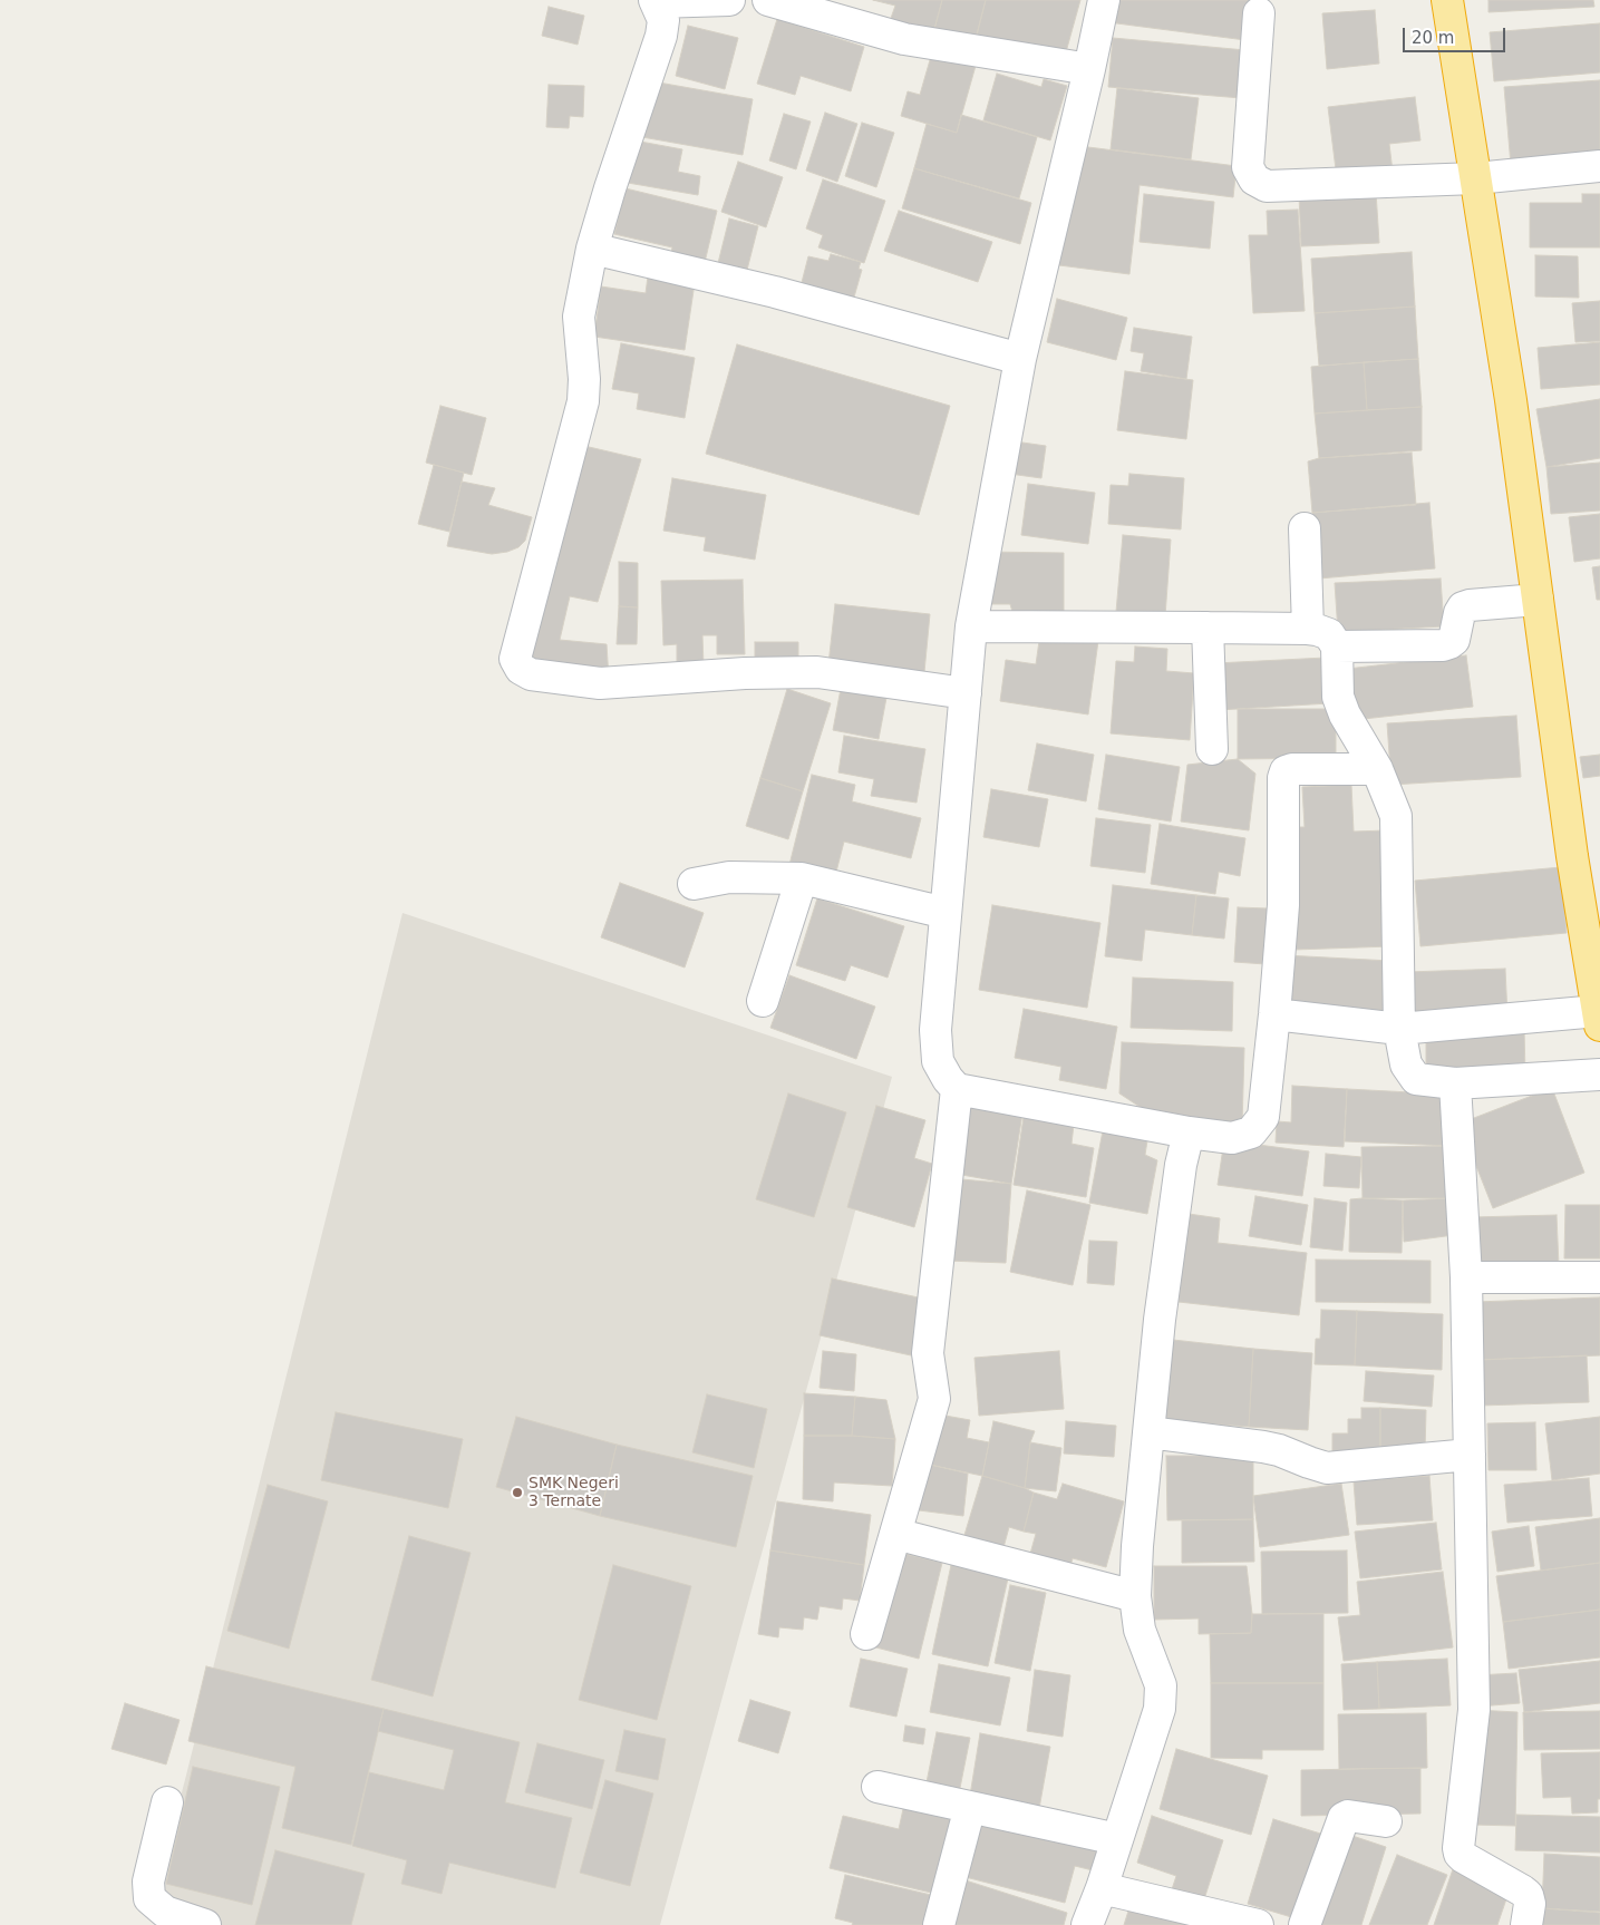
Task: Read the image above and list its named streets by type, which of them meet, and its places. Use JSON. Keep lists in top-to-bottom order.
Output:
{
  "places": ["SMK Negeri 3 Ternate"],
  "scale_bar": "20 m"
}
